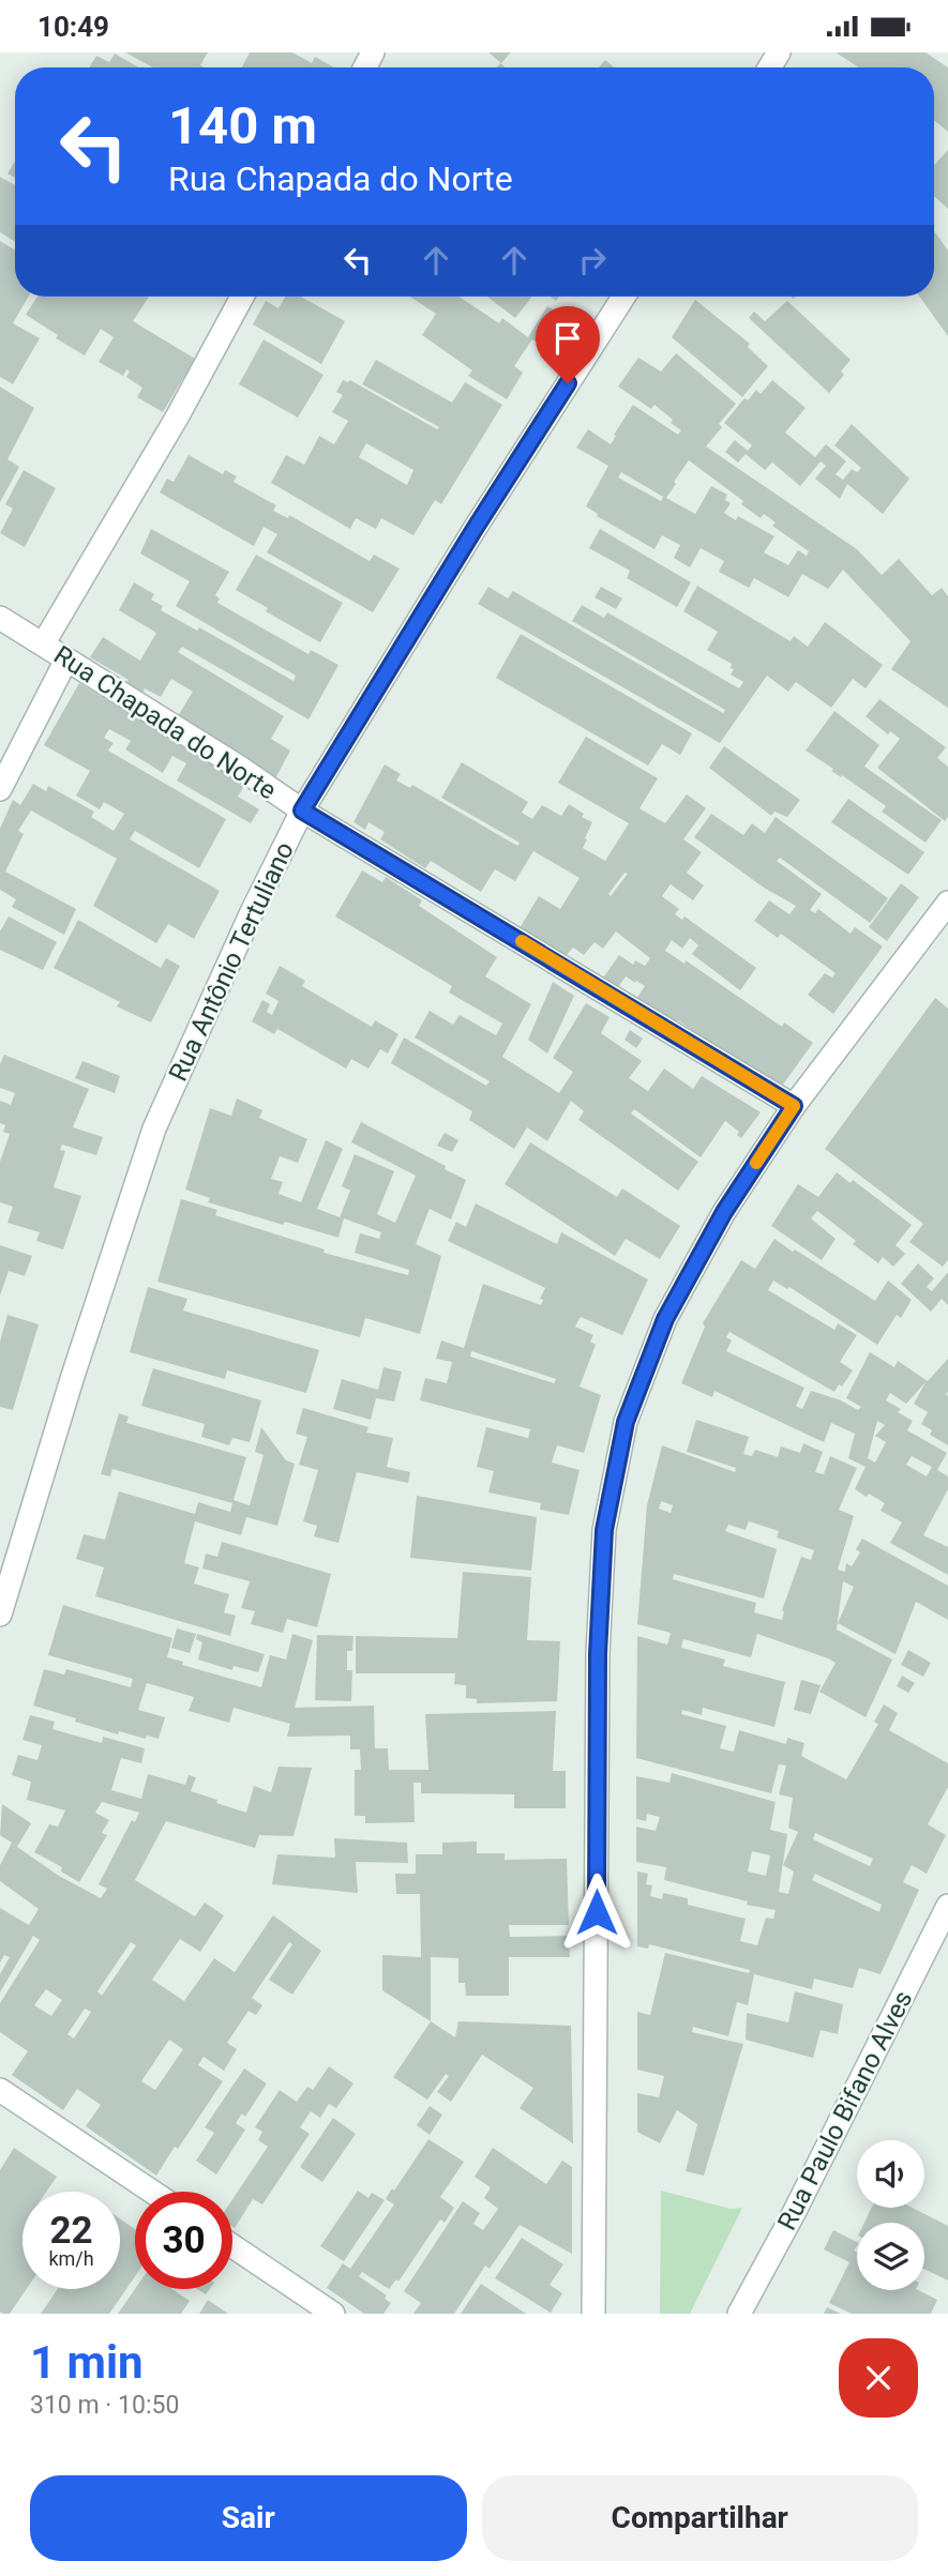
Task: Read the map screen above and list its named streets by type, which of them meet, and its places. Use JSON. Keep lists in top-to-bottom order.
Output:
{
  "streets": {
    "street": ["Rua Chapada do Norte", "Rua Antônio Tertuliano", "Rua Paulo Bifano Alves"]
  },
  "crossings": [
    ["Rua Chapada do Norte", "Rua Antônio Tertuliano"]
  ],
  "page": {
    "status": "10:49",
    "turn": ["140 m", "Rua Chapada do Norte"],
    "speed": "22 km/h",
    "limit": "30",
    "heading": ["1 min", "310 m · 10:50"],
    "buttons": ["Sair", "Compartilhar"]
  }
}
